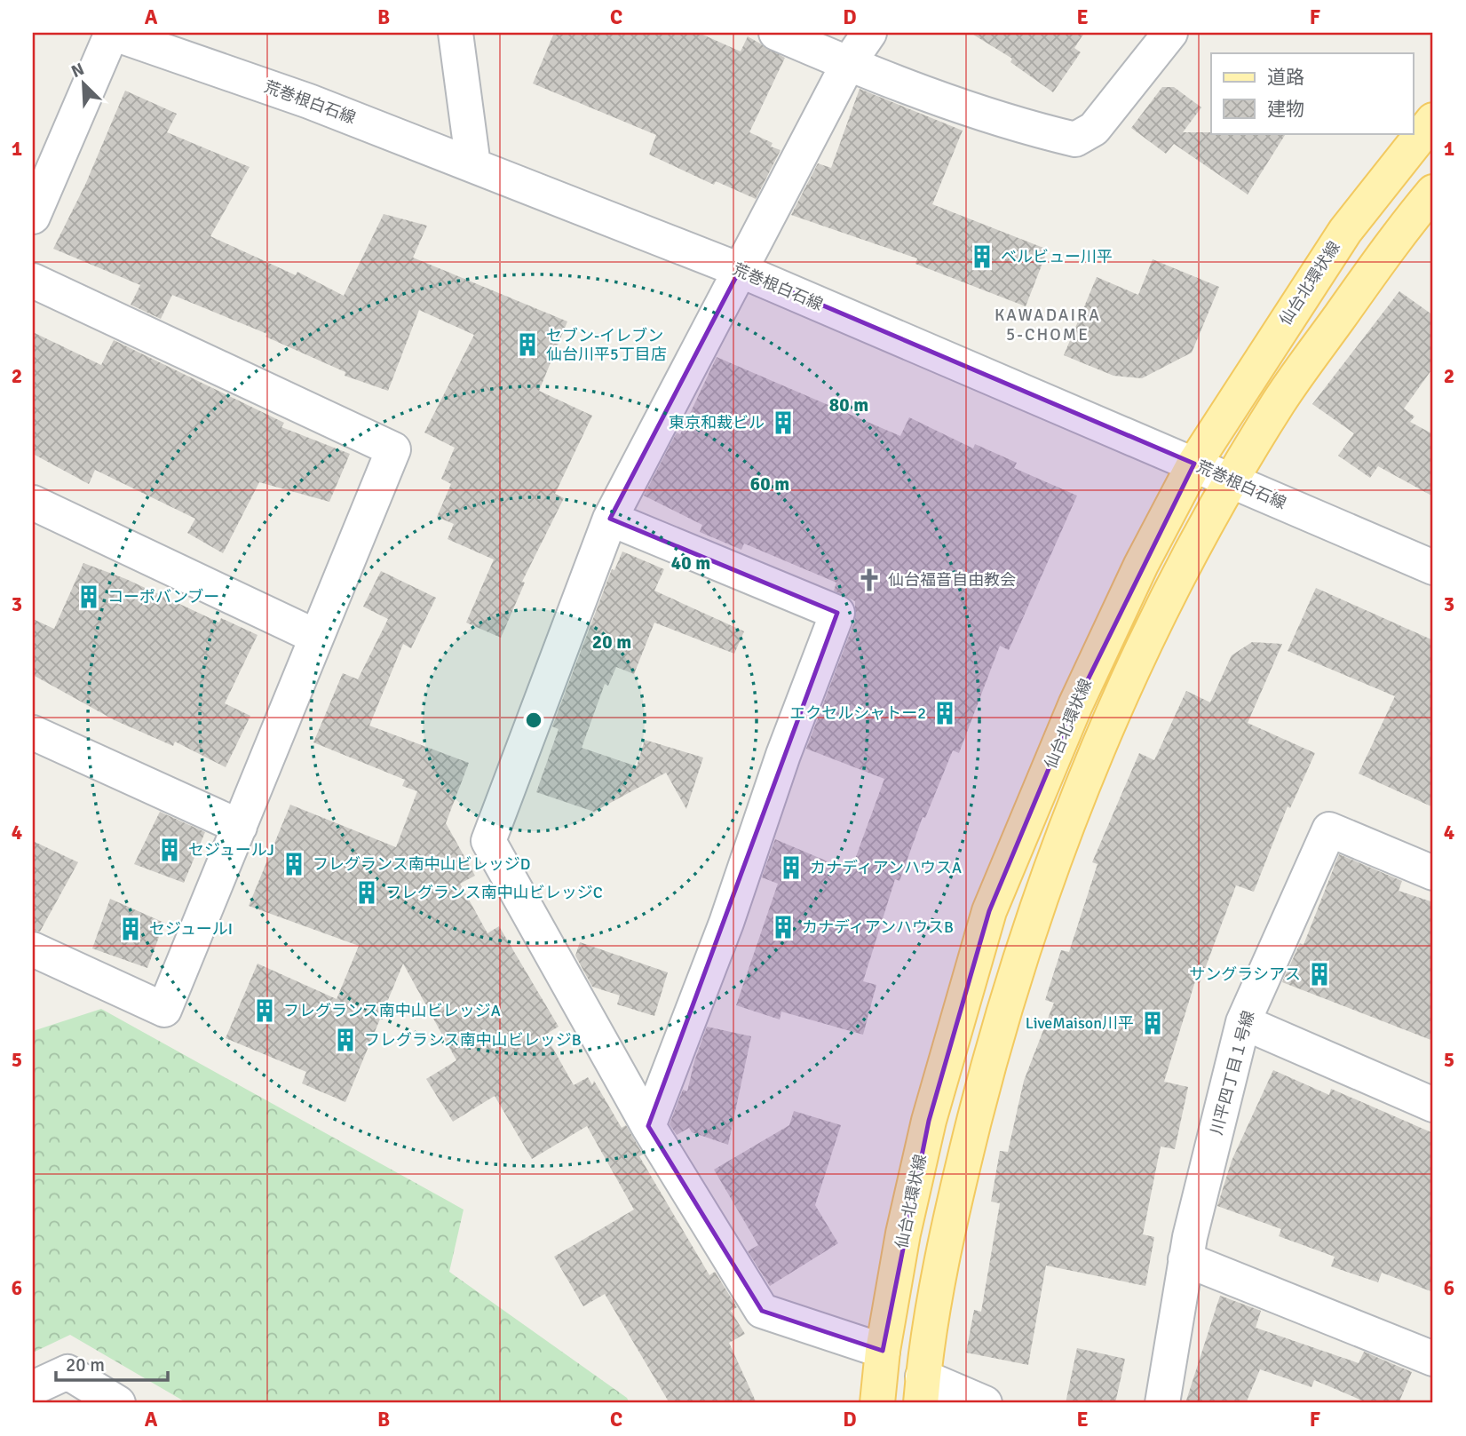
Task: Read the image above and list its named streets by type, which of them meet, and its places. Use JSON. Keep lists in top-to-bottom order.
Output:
{
  "streets": {
    "main road": ["仙台北環状線"],
    "street": ["荒巻根白石線", "川平四丁目１号線"]
  },
  "crossings": [
    ["荒巻根白石線", "仙台北環状線"]
  ],
  "districts": ["KAWADAIRA 5-CHOME"],
  "places": {
    "building": [
      "ベルビュー川平",
      "セブン-イレブン 仙台川平5丁目店",
      "東京和裁ビル",
      "コーポバンブー",
      "エクセルシャトー2",
      "セジュールJ",
      "フレグランス南中山ビレッジD",
      "カナディアンハウスA",
      "フレグランス南中山ビレッジC",
      "カナディアンハウスB",
      "セジュールI",
      "サングラシアス",
      "フレグランス南中山ビレッジA",
      "LiveMaison川平",
      "フレグランス南中山ビレッジB"
    ],
    "church": ["仙台福音自由教会"]
  },
  "legend": ["道路", "建物"],
  "scale_bar": "20 m",
  "north": "top left",
  "grid": {
    "columns": [
      "A",
      "B",
      "C",
      "D",
      "E",
      "F"
    ],
    "rows": [
      "1",
      "2",
      "3",
      "4",
      "5",
      "6"
    ]
  },
  "rings": [
    "80 m",
    "60 m",
    "40 m",
    "20 m"
  ]
}
